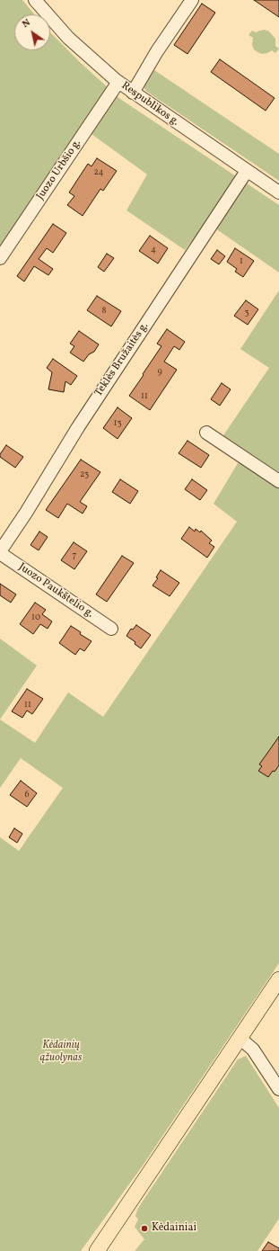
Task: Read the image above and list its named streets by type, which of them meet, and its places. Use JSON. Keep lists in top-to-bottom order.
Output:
{
  "streets": {
    "street": [
      "Respublikos g.",
      "Juozo Urbšio g.",
      "Teklės Bružaitės g.",
      "Juozo Paukštelio g."
    ]
  },
  "crossings": [
    ["Respublikos g.", "Juozo Urbšio g."],
    ["Respublikos g.", "Teklės Bružaitės g."],
    ["Teklės Bružaitės g.", "Juozo Paukštelio g."]
  ],
  "parks": ["Kėdainių ąžuolynas"],
  "places": ["Kėdainiai"],
  "house_numbers": [
    "24",
    "4",
    "1",
    "8",
    "3",
    "9",
    "11",
    "13",
    "23",
    "7",
    "10",
    "11",
    "6"
  ],
  "north": "top left"
}
